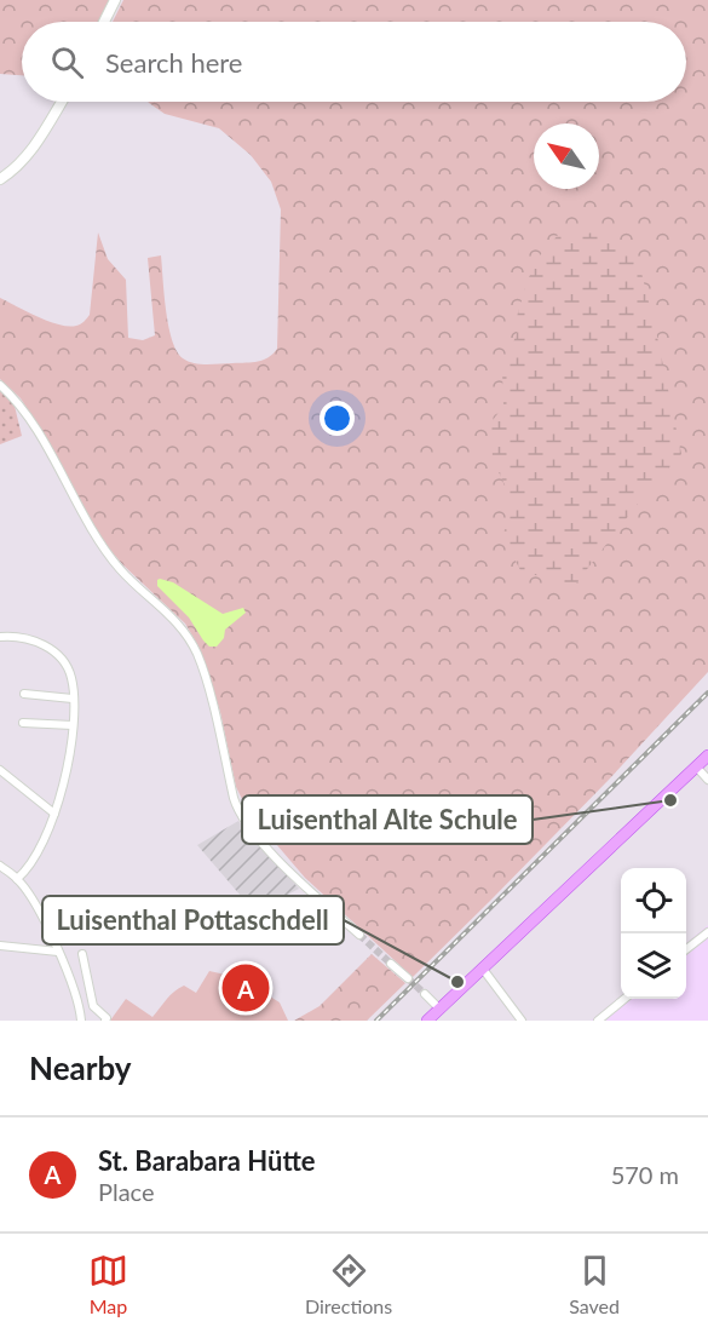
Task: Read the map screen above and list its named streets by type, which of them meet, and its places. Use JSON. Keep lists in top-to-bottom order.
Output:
{
  "places": ["Luisenthal Alte Schule", "Luisenthal Pottaschdell"],
  "north": "top left",
  "page": {
    "search": "Search here",
    "pins": "A",
    "heading": "Nearby",
    "list": [
      {
        "mark": "A",
        "name": "St. Barabara Hütte",
        "note": "Place",
        "value": "570 m"
      }
    ],
    "nav": ["Map", "Directions", "Saved"]
  }
}
